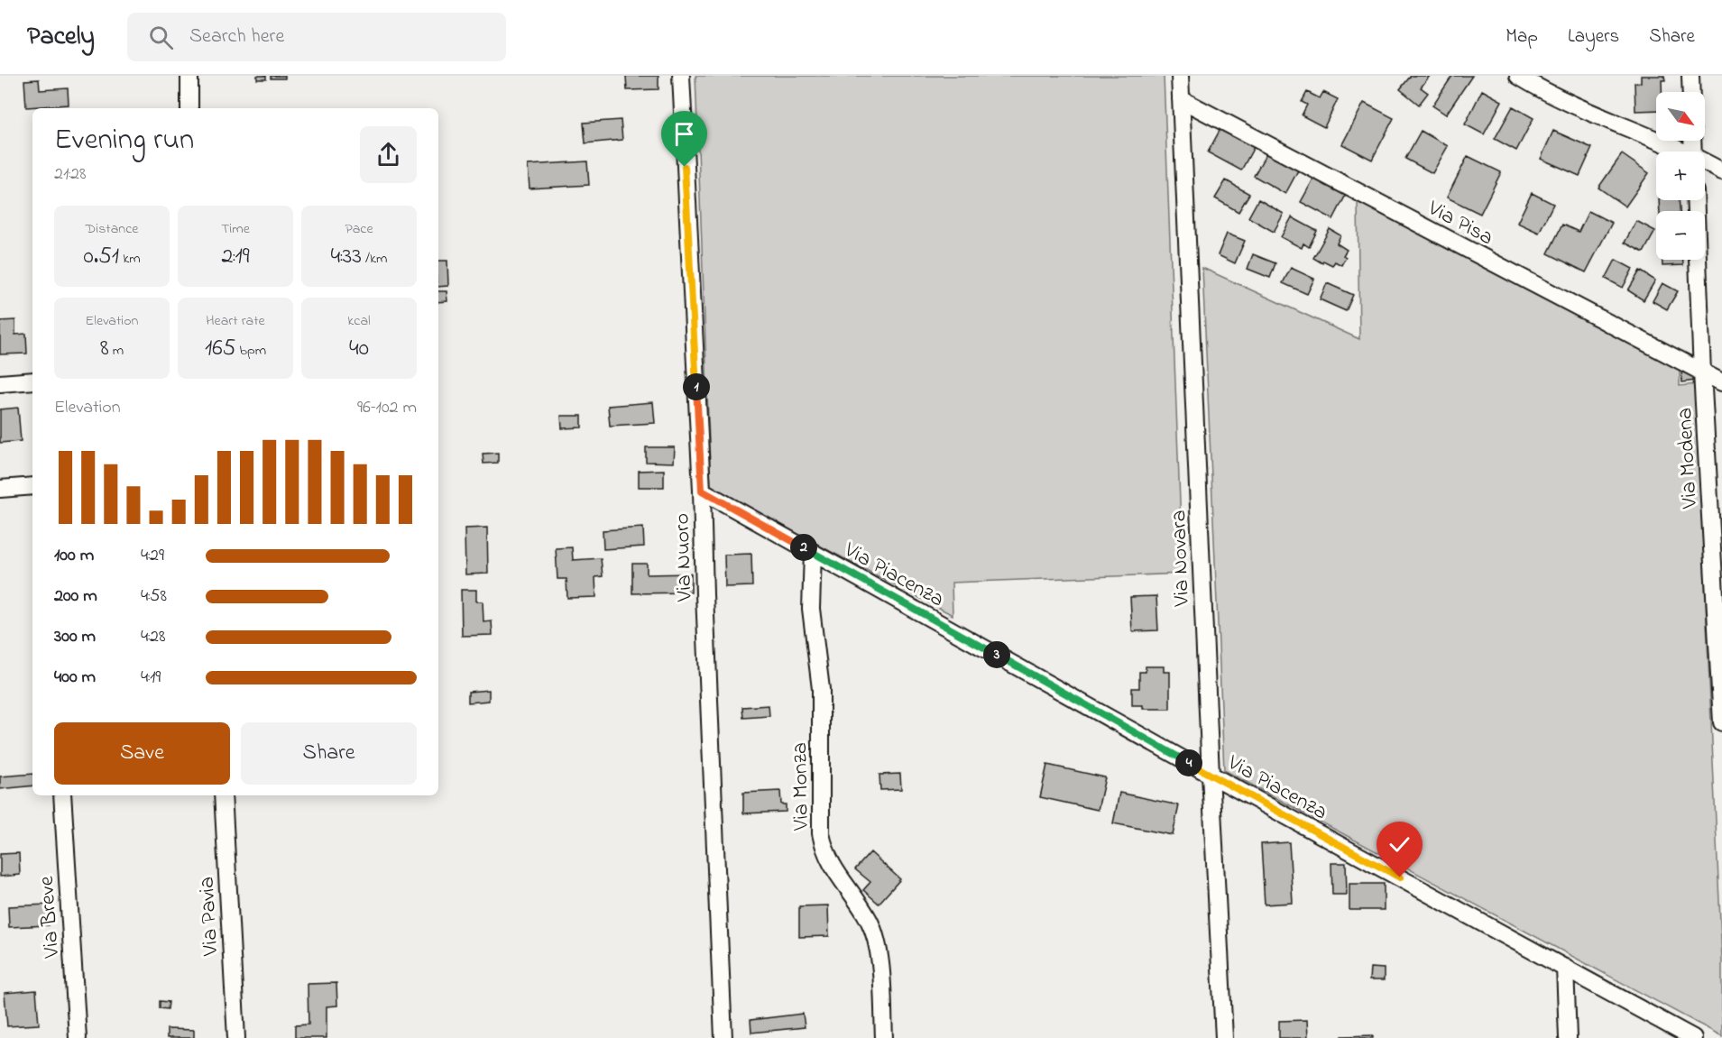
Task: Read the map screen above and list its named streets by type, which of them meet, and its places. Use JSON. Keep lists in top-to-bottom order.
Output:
{
  "streets": {
    "street": [
      "Via Pisa",
      "Via Modena",
      "Via Nuoro",
      "Via Novara",
      "Via Piacenza",
      "Via Monza",
      "Via Pavia",
      "Via Breve"
    ]
  },
  "crossings": [
    ["Via Pisa", "Via Modena"],
    ["Via Pisa", "Via Novara"],
    ["Via Nuoro", "Via Piacenza"],
    ["Via Novara", "Via Piacenza"],
    ["Via Piacenza", "Via Monza"]
  ],
  "north": "bottom right",
  "page": {
    "header": "Pacely",
    "search": "Search here",
    "nav": ["Map", "Layers", "Share"],
    "map_buttons": ["+", "−"],
    "heading": ["Evening run", "21:28"],
    "stats": [
      ["Distance", "0.51 km"],
      ["Time", "2:19"],
      ["Pace", "4:33 /km"],
      ["Elevation", "8 m"],
      ["Heart rate", "165 bpm"],
      ["kcal", "40"]
    ],
    "pins": [
      "1",
      "2",
      "3",
      "4"
    ],
    "chart": ["Elevation", "96–102 m"],
    "list": [
      {
        "name": "100 m",
        "note": "4:29"
      },
      {
        "name": "200 m",
        "note": "4:58"
      },
      {
        "name": "300 m",
        "note": "4:28"
      },
      {
        "name": "400 m",
        "note": "4:19"
      }
    ],
    "buttons": ["Save", "Share"]
  }
}
